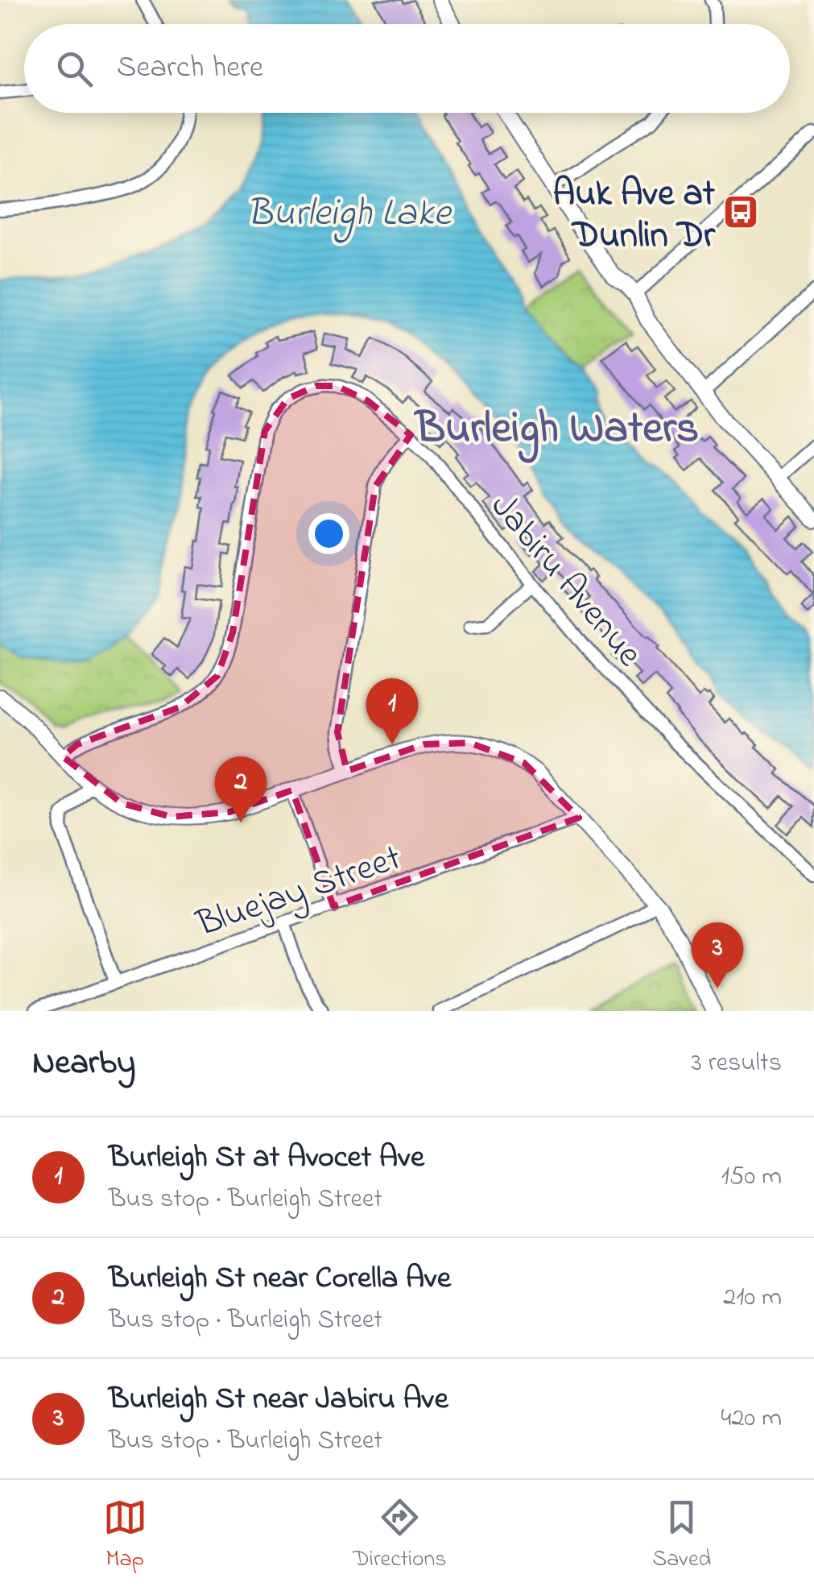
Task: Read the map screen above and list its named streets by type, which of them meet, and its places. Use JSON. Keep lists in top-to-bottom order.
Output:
{
  "streets": {
    "street": ["Jabiru Avenue", "Bluejay Street"]
  },
  "districts": ["Burleigh Waters"],
  "water": ["Burleigh Lake"],
  "places": {
    "bus stop": ["Auk Ave at Dunlin Dr"]
  },
  "page": {
    "search": "Search here",
    "pins": ["1", "2", "3"],
    "heading": ["Nearby", "3 results"],
    "list": [
      {
        "mark": "1",
        "name": "Burleigh St at Avocet Ave",
        "note": "Bus stop · Burleigh Street",
        "value": "150 m"
      },
      {
        "mark": "2",
        "name": "Burleigh St near Corella Ave",
        "note": "Bus stop · Burleigh Street",
        "value": "210 m"
      },
      {
        "mark": "3",
        "name": "Burleigh St near Jabiru Ave",
        "note": "Bus stop · Burleigh Street",
        "value": "420 m"
      }
    ],
    "nav": ["Map", "Directions", "Saved"]
  }
}
